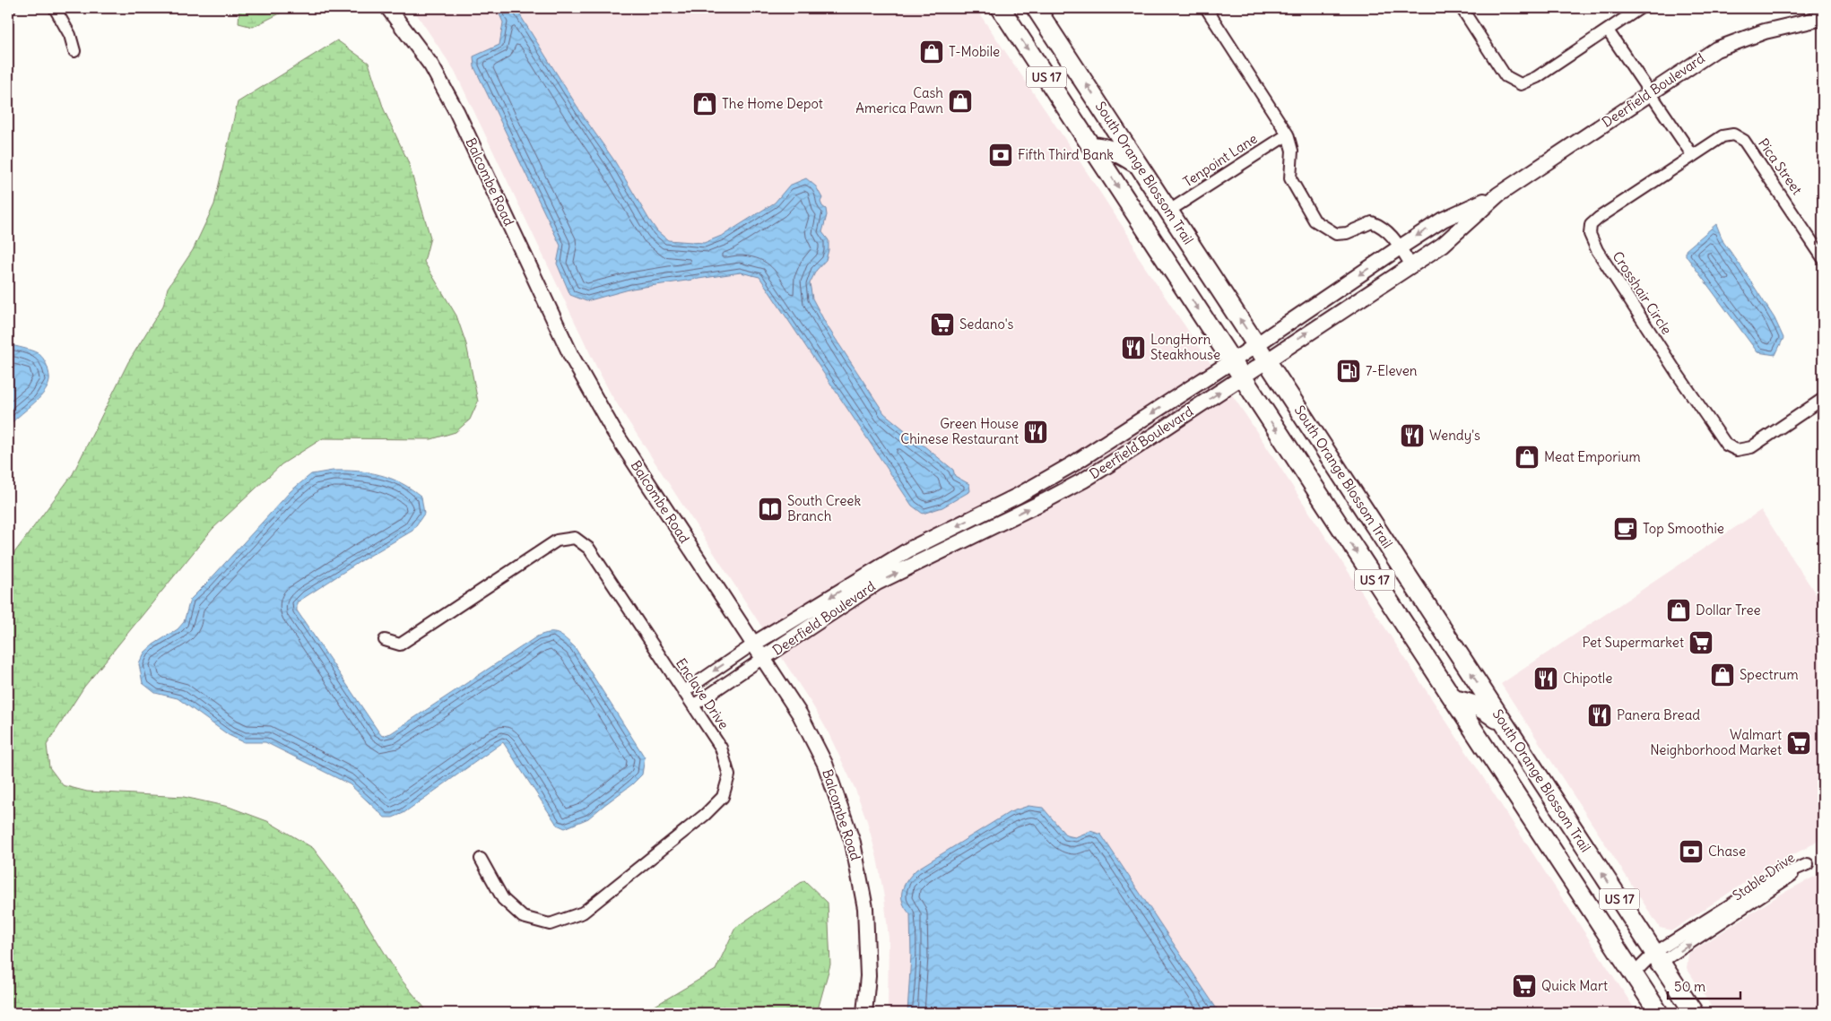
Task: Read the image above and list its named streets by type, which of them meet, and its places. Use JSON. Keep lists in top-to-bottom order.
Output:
{
  "streets": {
    "main road": ["US 17", "South Orange Blossom Trail"],
    "street": [
      "Deerfield Boulevard",
      "Tenpoint Lane",
      "Pica Street",
      "Balcombe Road",
      "Crosshair Circle",
      "Enclave Drive",
      "Stable Drive"
    ]
  },
  "crossings": [
    ["US 17", "Deerfield Boulevard"],
    ["US 17", "Stable Drive"],
    ["Deerfield Boulevard", "South Orange Blossom Trail"],
    ["Deerfield Boulevard", "Balcombe Road"],
    ["Tenpoint Lane", "South Orange Blossom Trail"],
    ["Pica Street", "Crosshair Circle"],
    ["South Orange Blossom Trail", "Stable Drive"]
  ],
  "places": {
    "shop": [
      "T-Mobile",
      "Cash America Pawn",
      "The Home Depot",
      "Meat Emporium",
      "Dollar Tree",
      "Spectrum"
    ],
    "bank": ["Fifth Third Bank", "Chase"],
    "supermarket": [
      "Sedano's",
      "Pet Supermarket",
      "Walmart Neighborhood Market",
      "Quick Mart"
    ],
    "restaurant": [
      "LongHorn Steakhouse",
      "Green House Chinese Restaurant",
      "Wendy's",
      "Chipotle",
      "Panera Bread"
    ],
    "fuel station": ["7-Eleven"],
    "library": ["South Creek Branch"],
    "cafe": ["Top Smoothie"]
  },
  "scale_bar": "50 m"
}
